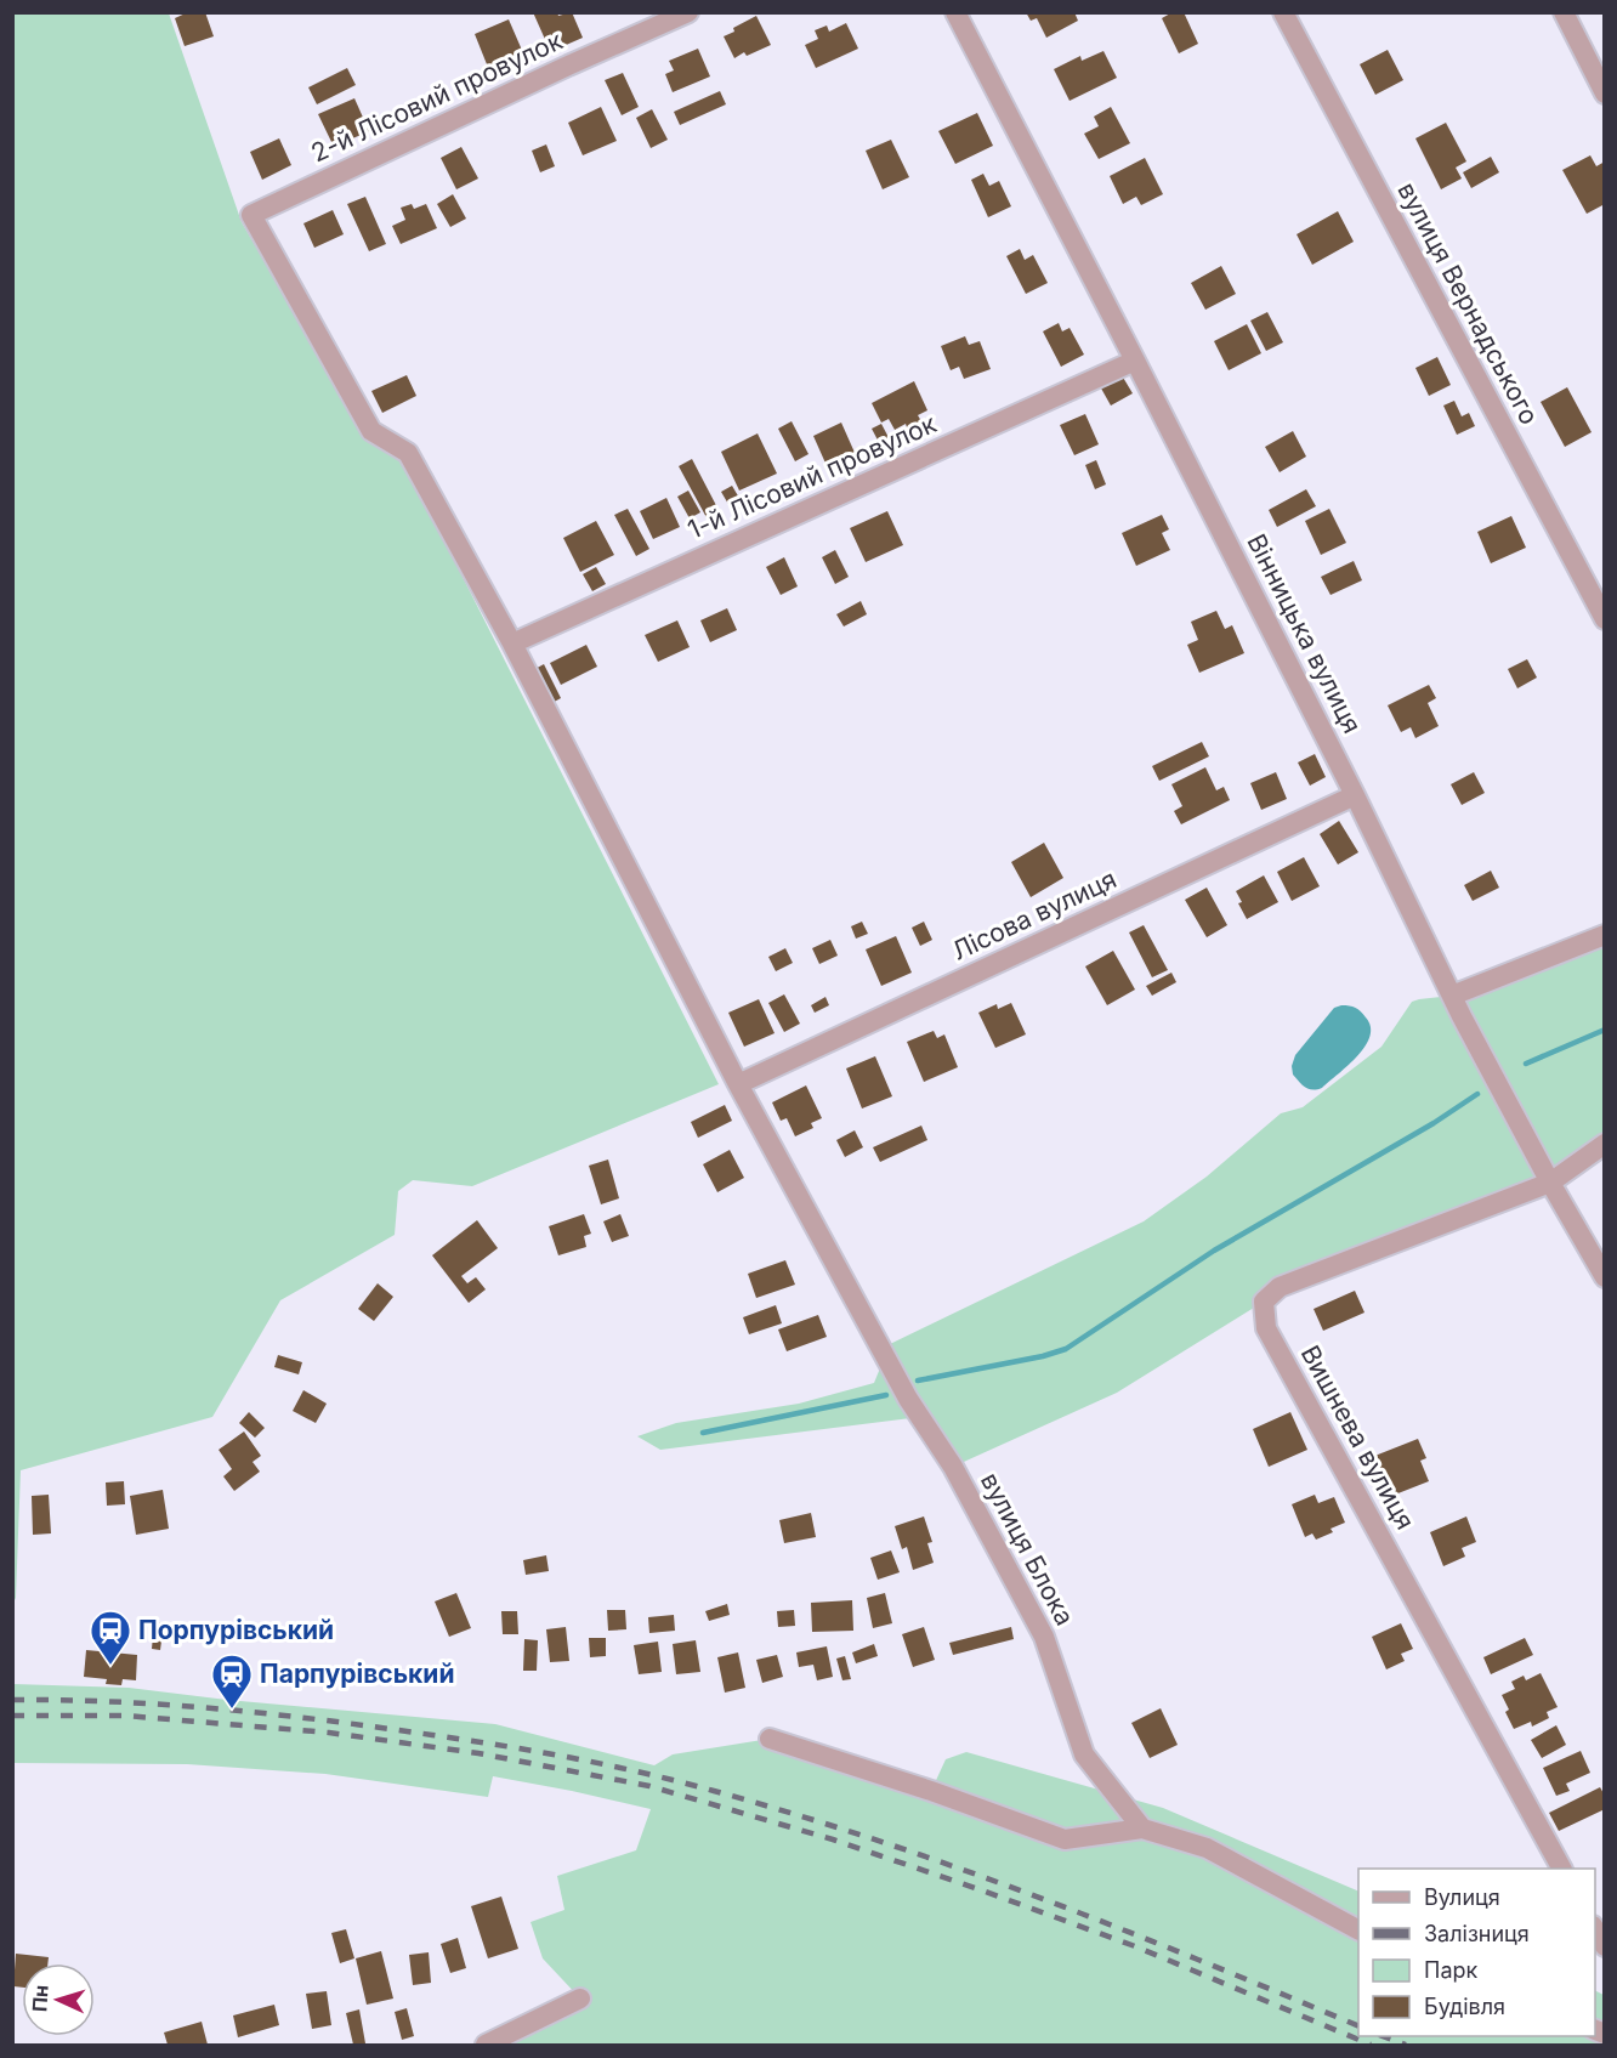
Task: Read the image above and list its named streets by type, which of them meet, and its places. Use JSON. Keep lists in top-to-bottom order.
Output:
{
  "streets": {
    "street": [
      "2-й Лісовий провулок",
      "вулиця Вернадського",
      "1-й Лісовий провулок",
      "Вінницька вулиця",
      "Лісова вулиця",
      "Вишнева вулиця",
      "вулиця Блока"
    ]
  },
  "crossings": [
    ["2-й Лісовий провулок", "вулиця Блока"],
    ["1-й Лісовий провулок", "Вінницька вулиця"],
    ["1-й Лісовий провулок", "вулиця Блока"],
    ["Вінницька вулиця", "Лісова вулиця"],
    ["Вінницька вулиця", "Вишнева вулиця"],
    ["Лісова вулиця", "вулиця Блока"]
  ],
  "places": {
    "station": ["Порпурівський", "Парпурівський"]
  },
  "legend": [
    "Вулиця",
    "Залізниця",
    "Парк",
    "Будівля"
  ],
  "north": "left"
}
